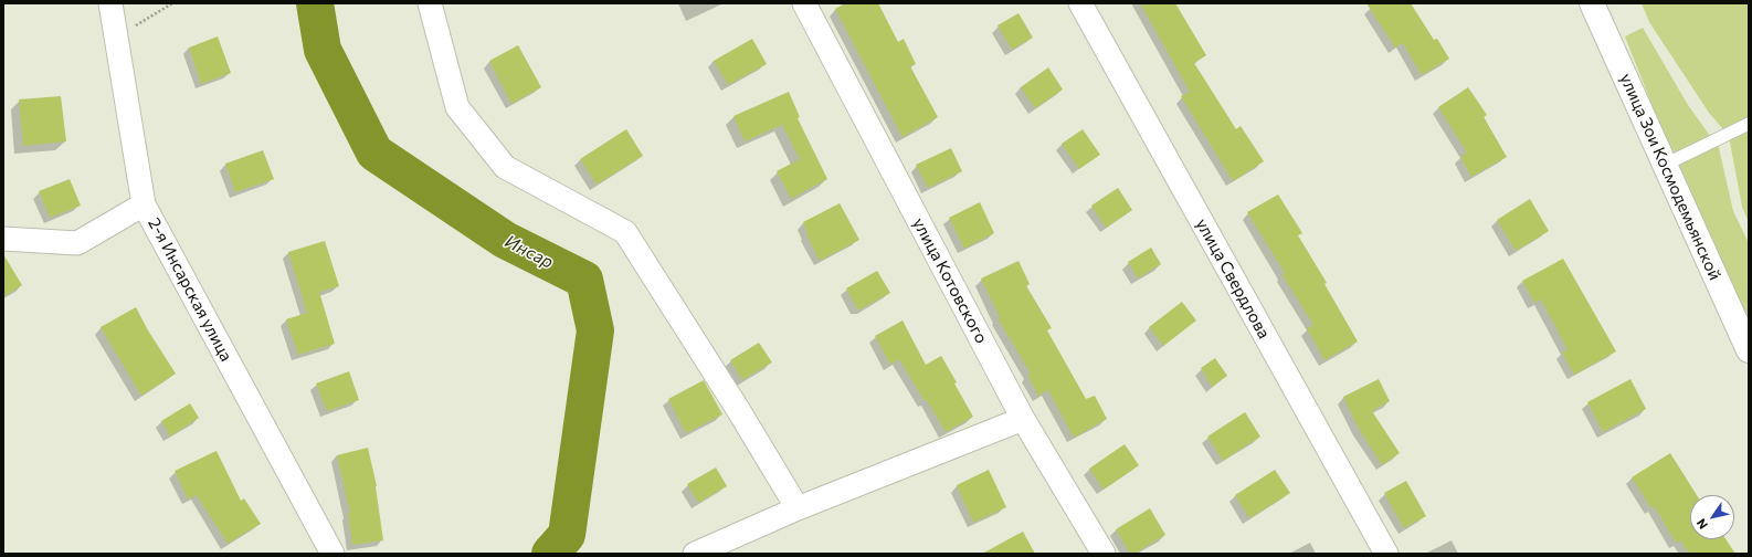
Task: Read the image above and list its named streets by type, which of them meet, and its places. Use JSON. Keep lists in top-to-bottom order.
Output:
{
  "streets": {
    "street": [
      "улица Зои Космодемьянской",
      "улица Свердлова",
      "улица Котовского",
      "2-я Инсарская улица"
    ]
  },
  "water": ["Инсар"],
  "north": "bottom left"
}
